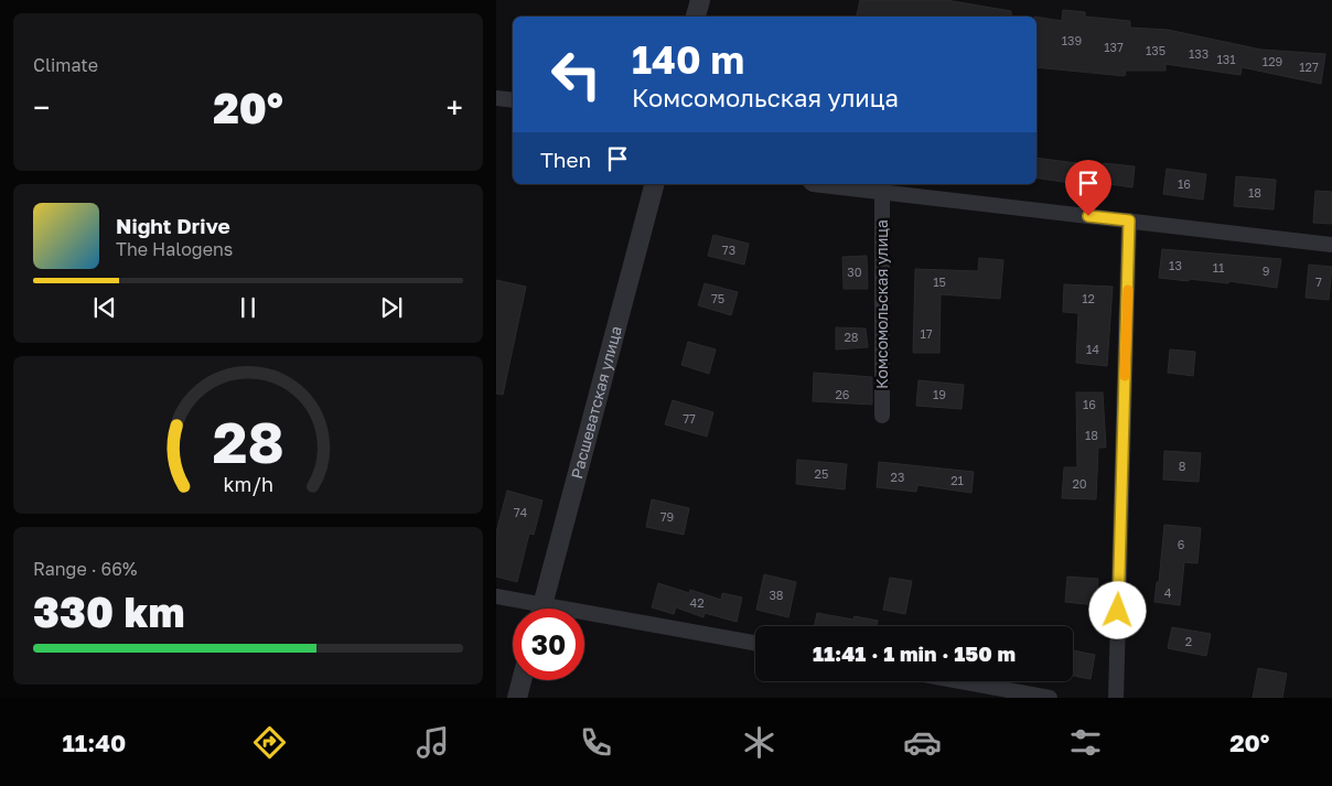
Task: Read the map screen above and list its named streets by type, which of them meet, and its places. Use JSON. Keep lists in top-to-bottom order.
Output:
{
  "streets": {
    "street": ["Комсомольская улица", "Расшеватская улица"]
  },
  "house_numbers": [
    "139",
    "137",
    "135",
    "133",
    "131",
    "129",
    "127",
    "16",
    "18",
    "73",
    "13",
    "11",
    "9",
    "30",
    "15",
    "7",
    "75",
    "12",
    "17",
    "28",
    "14",
    "26",
    "19",
    "16",
    "77",
    "18",
    "8",
    "25",
    "23",
    "21",
    "20",
    "74",
    "79",
    "6",
    "4",
    "38",
    "42",
    "2"
  ],
  "page": {
    "tile": [
      "Climate",
      ["Range · 66%", "330 km"]
    ],
    "turn": ["140 m", "Комсомольская улица"],
    "heat": ["−", "20°", "+"],
    "then": "Then",
    "song": ["Night Drive", "The Halogens"],
    "limit": "30",
    "trip": "11:41 · 1 min · 150 m",
    "tabs": ["11:40", "20°"],
    "gauge": ["28", "km/h"]
  }
}
